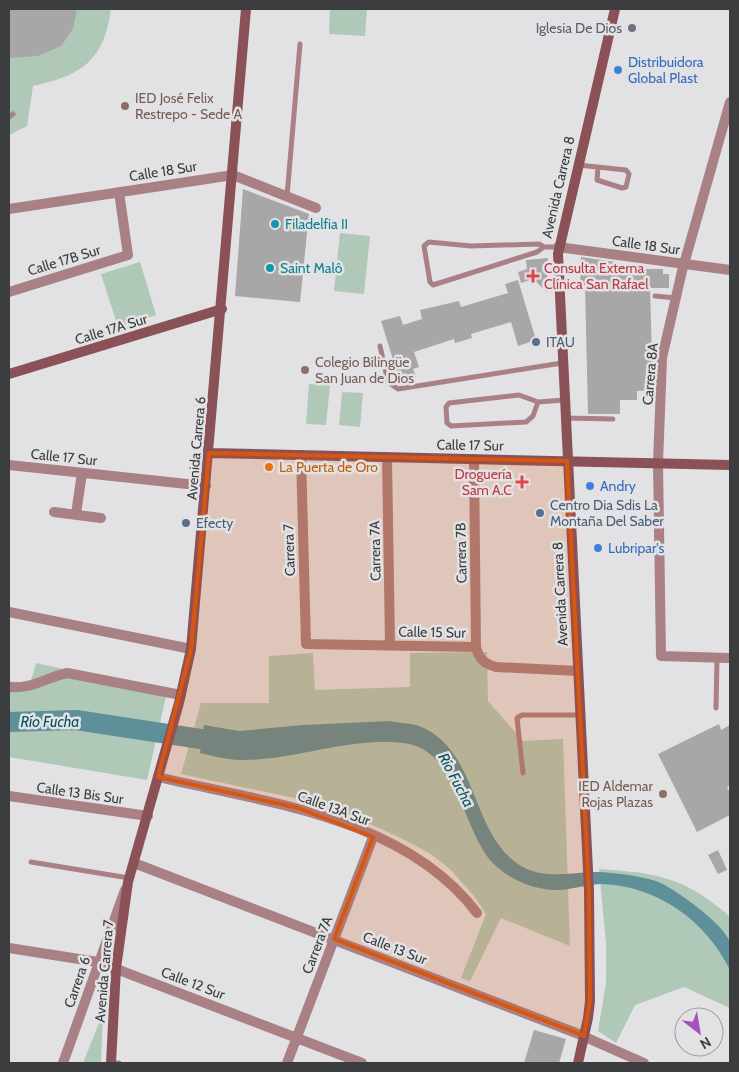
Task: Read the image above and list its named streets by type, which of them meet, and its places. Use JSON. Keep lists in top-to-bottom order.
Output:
{
  "streets": {
    "main road": [
      "Avenida Carrera 8",
      "Calle 17A Sur",
      "Calle 17 Sur",
      "Avenida Carrera 6",
      "Avenida Carrera 7"
    ],
    "street": [
      "Calle 18 Sur",
      "Calle 17B Sur",
      "Carrera 8A",
      "Carrera 7",
      "Carrera 7A",
      "Carrera 7B",
      "Calle 15 Sur",
      "Calle 13 Bis Sur",
      "Calle 13A Sur",
      "Calle 13 Sur",
      "Carrera 6",
      "Calle 12 Sur"
    ]
  },
  "crossings": [
    ["Calle 18 Sur", "Avenida Carrera 8"],
    ["Calle 18 Sur", "Calle 17B Sur"],
    ["Calle 18 Sur", "Carrera 8A"],
    ["Calle 18 Sur", "Avenida Carrera 6"],
    ["Avenida Carrera 8", "Calle 17 Sur"],
    ["Avenida Carrera 8", "Calle 15 Sur"],
    ["Avenida Carrera 8", "Calle 13 Sur"],
    ["Calle 17A Sur", "Avenida Carrera 6"],
    ["Carrera 8A", "Calle 17 Sur"],
    ["Calle 17 Sur", "Avenida Carrera 6"],
    ["Calle 17 Sur", "Carrera 7"],
    ["Calle 17 Sur", "Carrera 7A"],
    ["Calle 17 Sur", "Carrera 7B"],
    ["Avenida Carrera 6", "Calle 13 Bis Sur"],
    ["Avenida Carrera 6", "Calle 13A Sur"],
    ["Avenida Carrera 6", "Calle 13 Sur"],
    ["Avenida Carrera 6", "Avenida Carrera 7"],
    ["Avenida Carrera 6", "Carrera 6"],
    ["Carrera 7", "Calle 15 Sur"],
    ["Carrera 7A", "Calle 15 Sur"],
    ["Carrera 7A", "Calle 13A Sur"],
    ["Carrera 7A", "Calle 13 Sur"],
    ["Carrera 7A", "Calle 12 Sur"],
    ["Carrera 7B", "Calle 15 Sur"],
    ["Avenida Carrera 7", "Carrera 6"],
    ["Avenida Carrera 7", "Calle 12 Sur"],
    ["Carrera 6", "Calle 12 Sur"]
  ],
  "water": ["Río Fucha"],
  "places": {
    "other": [
      "Iglesia De Dios",
      "Distribuidora Global Plast",
      "IED José Felix Restrepo - Sede A",
      "Filadelfia II",
      "Saint Malô",
      "ITAU",
      "Colegio Bilingüe San Juan de Dios",
      "La Puerta de Oro",
      "Andry",
      "Centro Dia Sdis La Montaña Del Saber",
      "Efecty",
      "Lubripar's",
      "IED Aldemar Rojas Plazas"
    ],
    "health": ["Consulta Externa Clínica San Rafael", "Droguería Sam A.C"]
  },
  "north": "bottom right"
}
